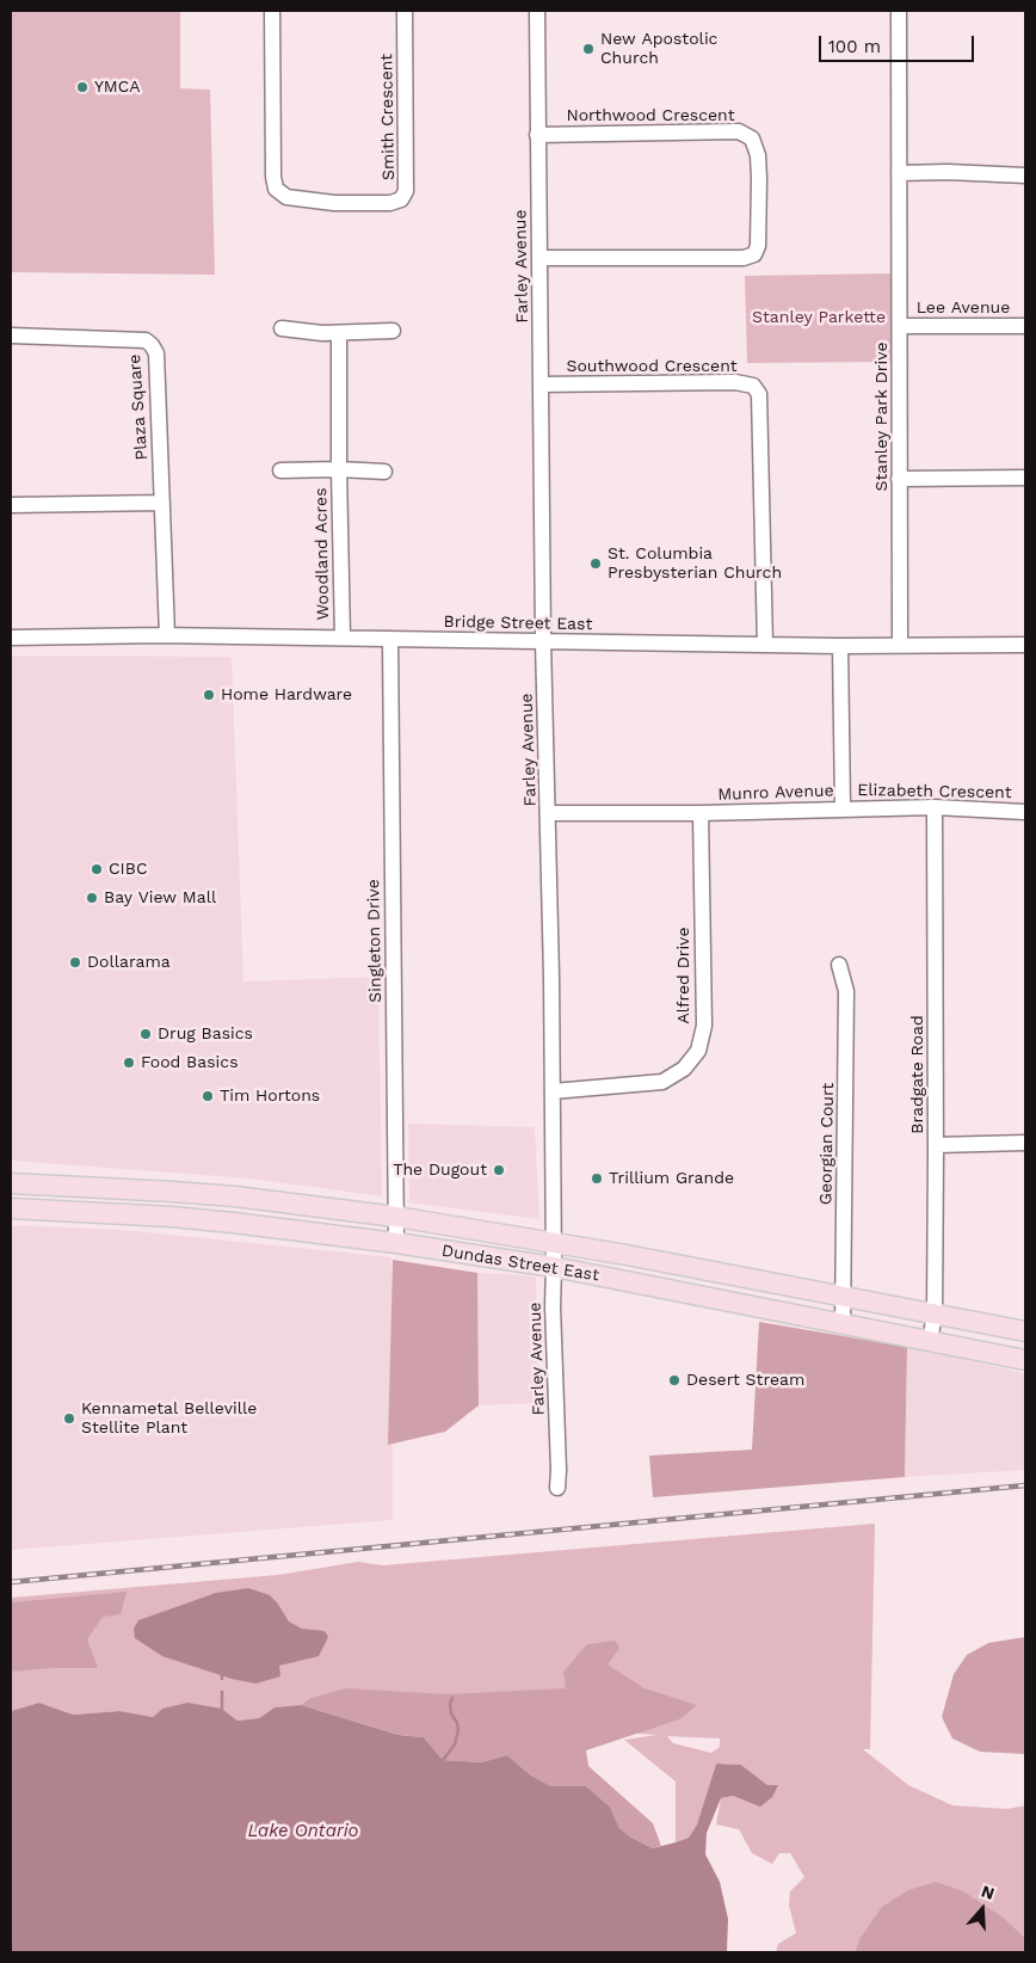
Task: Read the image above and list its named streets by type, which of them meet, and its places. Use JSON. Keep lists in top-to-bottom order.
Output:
{
  "streets": {
    "main road": ["Dundas Street East"],
    "street": [
      "Northwood Crescent",
      "Smith Crescent",
      "Farley Avenue",
      "Lee Avenue",
      "Southwood Crescent",
      "Plaza Square",
      "Stanley Park Drive",
      "Woodland Acres",
      "Bridge Street East",
      "Elizabeth Crescent",
      "Munro Avenue",
      "Singleton Drive",
      "Alfred Drive",
      "Bradgate Road",
      "Georgian Court"
    ]
  },
  "crossings": [
    ["Northwood Crescent", "Farley Avenue"],
    ["Farley Avenue", "Southwood Crescent"],
    ["Farley Avenue", "Bridge Street East"],
    ["Farley Avenue", "Munro Avenue"],
    ["Farley Avenue", "Alfred Drive"],
    ["Farley Avenue", "Dundas Street East"],
    ["Lee Avenue", "Stanley Park Drive"],
    ["Southwood Crescent", "Bridge Street East"],
    ["Plaza Square", "Bridge Street East"],
    ["Stanley Park Drive", "Bridge Street East"],
    ["Woodland Acres", "Bridge Street East"],
    ["Bridge Street East", "Munro Avenue"],
    ["Bridge Street East", "Singleton Drive"],
    ["Elizabeth Crescent", "Munro Avenue"],
    ["Elizabeth Crescent", "Bradgate Road"],
    ["Munro Avenue", "Alfred Drive"],
    ["Singleton Drive", "Dundas Street East"],
    ["Bradgate Road", "Dundas Street East"],
    ["Georgian Court", "Dundas Street East"]
  ],
  "water": ["Lake Ontario"],
  "parks": ["Stanley Parkette"],
  "places": [
    "New Apostolic Church",
    "YMCA",
    "St. Columbia Presbysterian Church",
    "Home Hardware",
    "CIBC",
    "Bay View Mall",
    "Dollarama",
    "Drug Basics",
    "Food Basics",
    "Tim Hortons",
    "The Dugout",
    "Trillium Grande",
    "Desert Stream",
    "Kennametal Belleville Stellite Plant"
  ],
  "scale_bar": "100 m",
  "north": "top"
}
